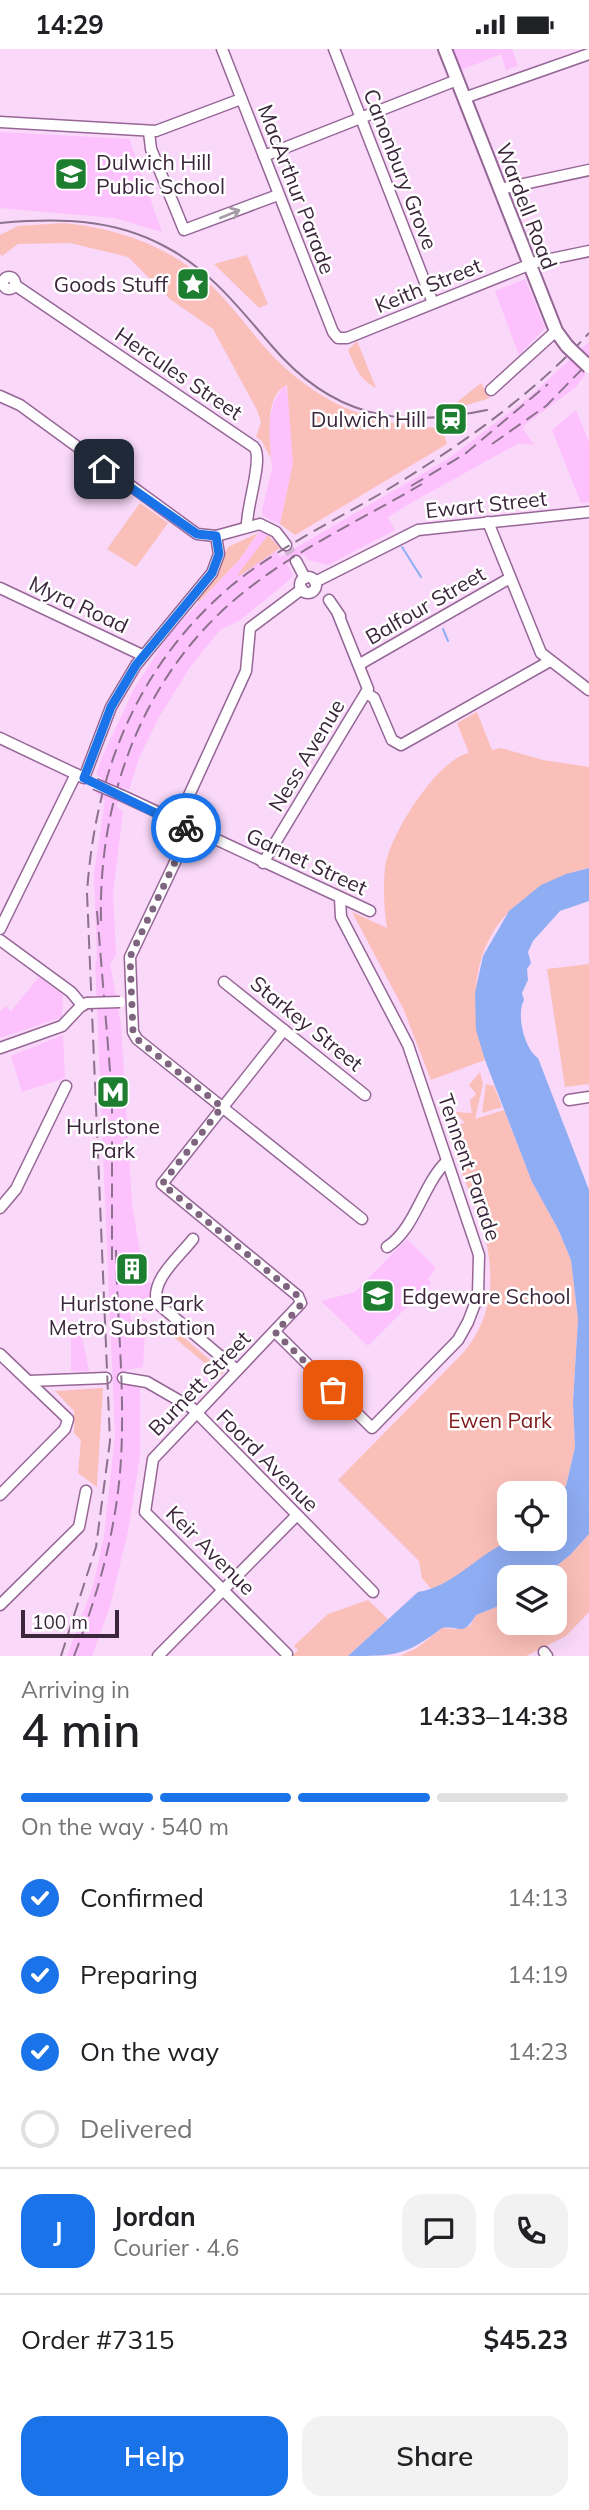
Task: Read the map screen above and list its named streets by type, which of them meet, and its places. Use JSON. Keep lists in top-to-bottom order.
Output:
{
  "streets": {
    "main road": ["Wardell Road"],
    "street": [
      "Canonbury Grove",
      "MacArthur Parade",
      "Keith Street",
      "Hercules Street",
      "Ewart Street",
      "Myra Road",
      "Balfour Street",
      "Ness Avenue",
      "Garnet Street",
      "Starkey Street",
      "Tennent Parade",
      "Burnett Street",
      "Foord Avenue",
      "Keir Avenue"
    ]
  },
  "crossings": [
    ["Canonbury Grove", "Keith Street"],
    ["MacArthur Parade", "Keith Street"],
    ["Wardell Road", "Keith Street"],
    ["Ewart Street", "Garnet Street"],
    ["Balfour Street", "Ness Avenue"],
    ["Ness Avenue", "Garnet Street"],
    ["Garnet Street", "Tennent Parade"],
    ["Tennent Parade", "Burnett Street"],
    ["Burnett Street", "Foord Avenue"],
    ["Burnett Street", "Keir Avenue"]
  ],
  "parks": ["Ewen Park"],
  "places": {
    "school or university": ["Dulwich Hill Public School", "Edgeware School"],
    "place": ["Goods Stuff"],
    "station": ["Dulwich Hill"],
    "metro station": ["Hurlstone Park"],
    "building": ["Hurlstone Park Metro Substation"]
  },
  "scale_bar": "100 m",
  "page": {
    "status": "14:29",
    "scale": "100 m",
    "heading": ["4 min", "Arriving in", "14:33–14:38"],
    "panel": [
      "Jordan",
      "Courier · 4.6",
      "Order #7315",
      "$45.23"
    ],
    "bar": "On the way · 540 m",
    "list": [
      ["Confirmed", "14:13"],
      ["Preparing", "14:19"],
      ["On the way", "14:23"],
      "Delivered"
    ],
    "round": "J",
    "buttons": ["Help", "Share"]
  }
}
